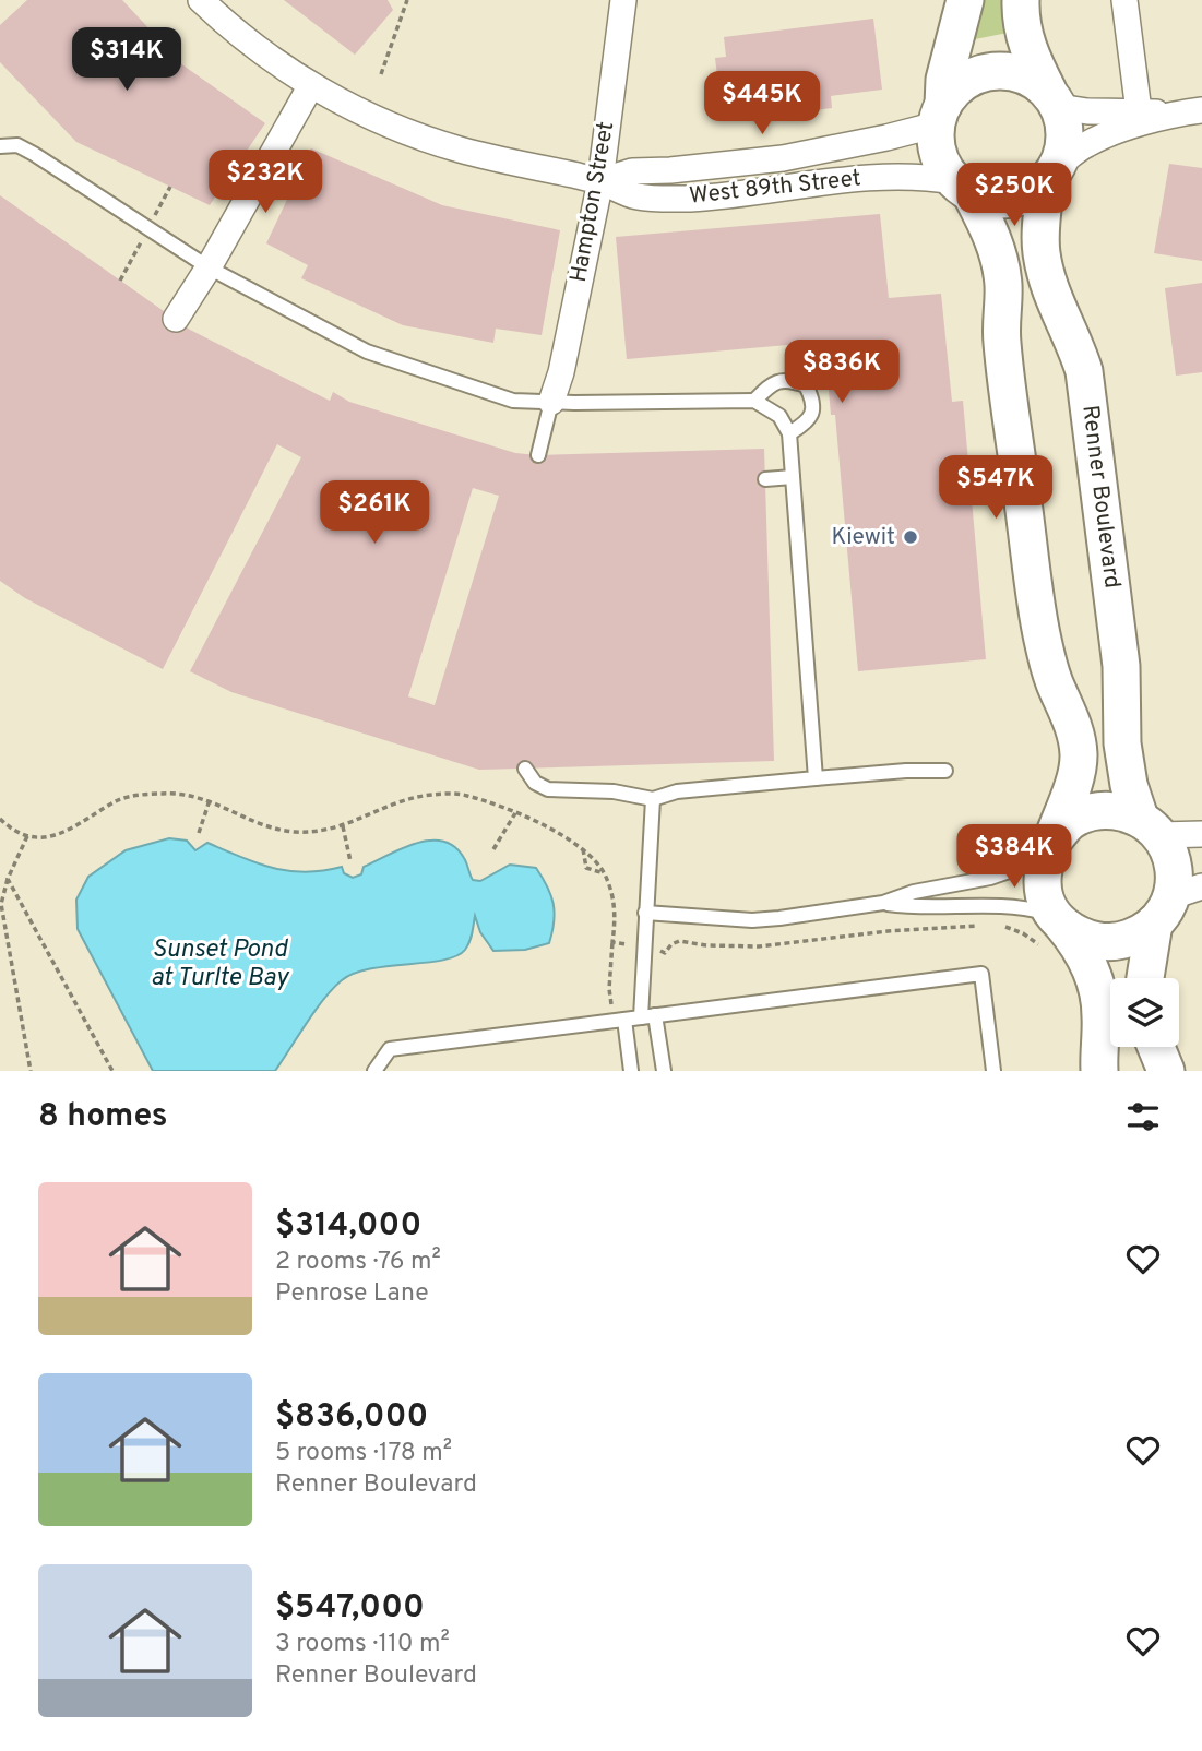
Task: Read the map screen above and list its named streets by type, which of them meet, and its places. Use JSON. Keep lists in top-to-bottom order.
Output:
{
  "streets": {
    "main road": ["Renner Boulevard"],
    "street": ["West 89th Street", "Hampton Street"]
  },
  "crossings": [
    ["West 89th Street", "Hampton Street"],
    ["West 89th Street", "Renner Boulevard"]
  ],
  "water": ["Sunset Pond at Turlte Bay"],
  "places": ["Kiewit"],
  "page": {
    "price": [
      "$314K",
      "$445K",
      "$232K",
      "$250K",
      "$836K",
      "$547K",
      "$261K",
      "$384K"
    ],
    "heading": "8 homes",
    "list": [
      {
        "name": "$314,000",
        "note": "2 rooms · 76 m² · Penrose Lane"
      },
      {
        "name": "$836,000",
        "note": "5 rooms · 178 m² · Renner Boulevard"
      },
      {
        "name": "$547,000",
        "note": "3 rooms · 110 m² · Renner Boulevard"
      }
    ]
  }
}
